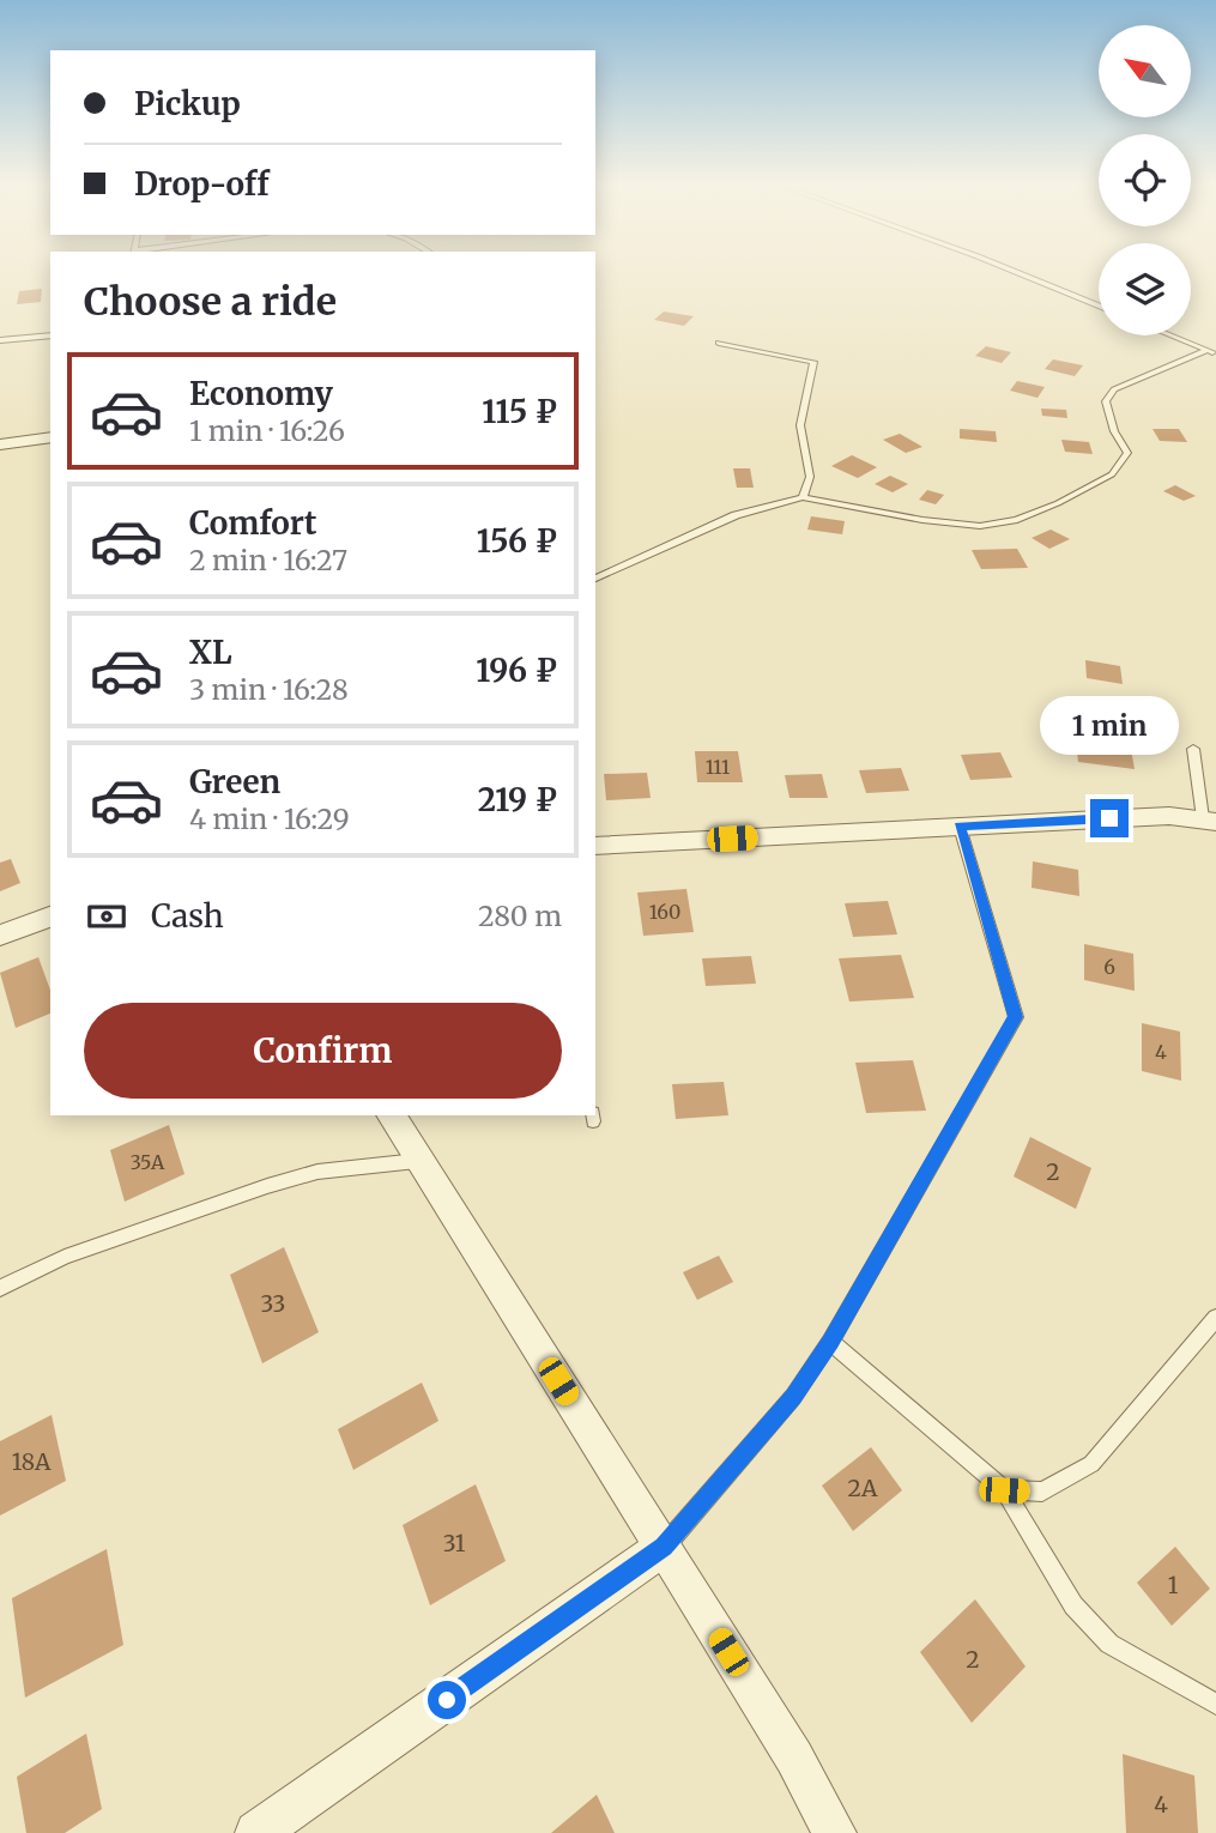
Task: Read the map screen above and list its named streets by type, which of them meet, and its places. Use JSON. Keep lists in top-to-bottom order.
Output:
{
  "house_numbers": [
    "111",
    "160",
    "6",
    "4",
    "35А",
    "2",
    "33",
    "18А",
    "2А",
    "31",
    "1",
    "2",
    "4"
  ],
  "north": "top left",
  "page": {
    "banner": ["Pickup", "Drop-off"],
    "heading": "Choose a ride",
    "list": [
      {
        "name": "Economy",
        "note": "1 min · 16:26",
        "value": "115 ₽"
      },
      {
        "name": "Comfort",
        "note": "2 min · 16:27",
        "value": "156 ₽"
      },
      {
        "name": "XL",
        "note": "3 min · 16:28",
        "value": "196 ₽"
      },
      {
        "name": "Green",
        "note": "4 min · 16:29",
        "value": "219 ₽"
      }
    ],
    "bubble": "1 min",
    "pay": ["Cash", "280 m"],
    "buttons": "Confirm"
  }
}
